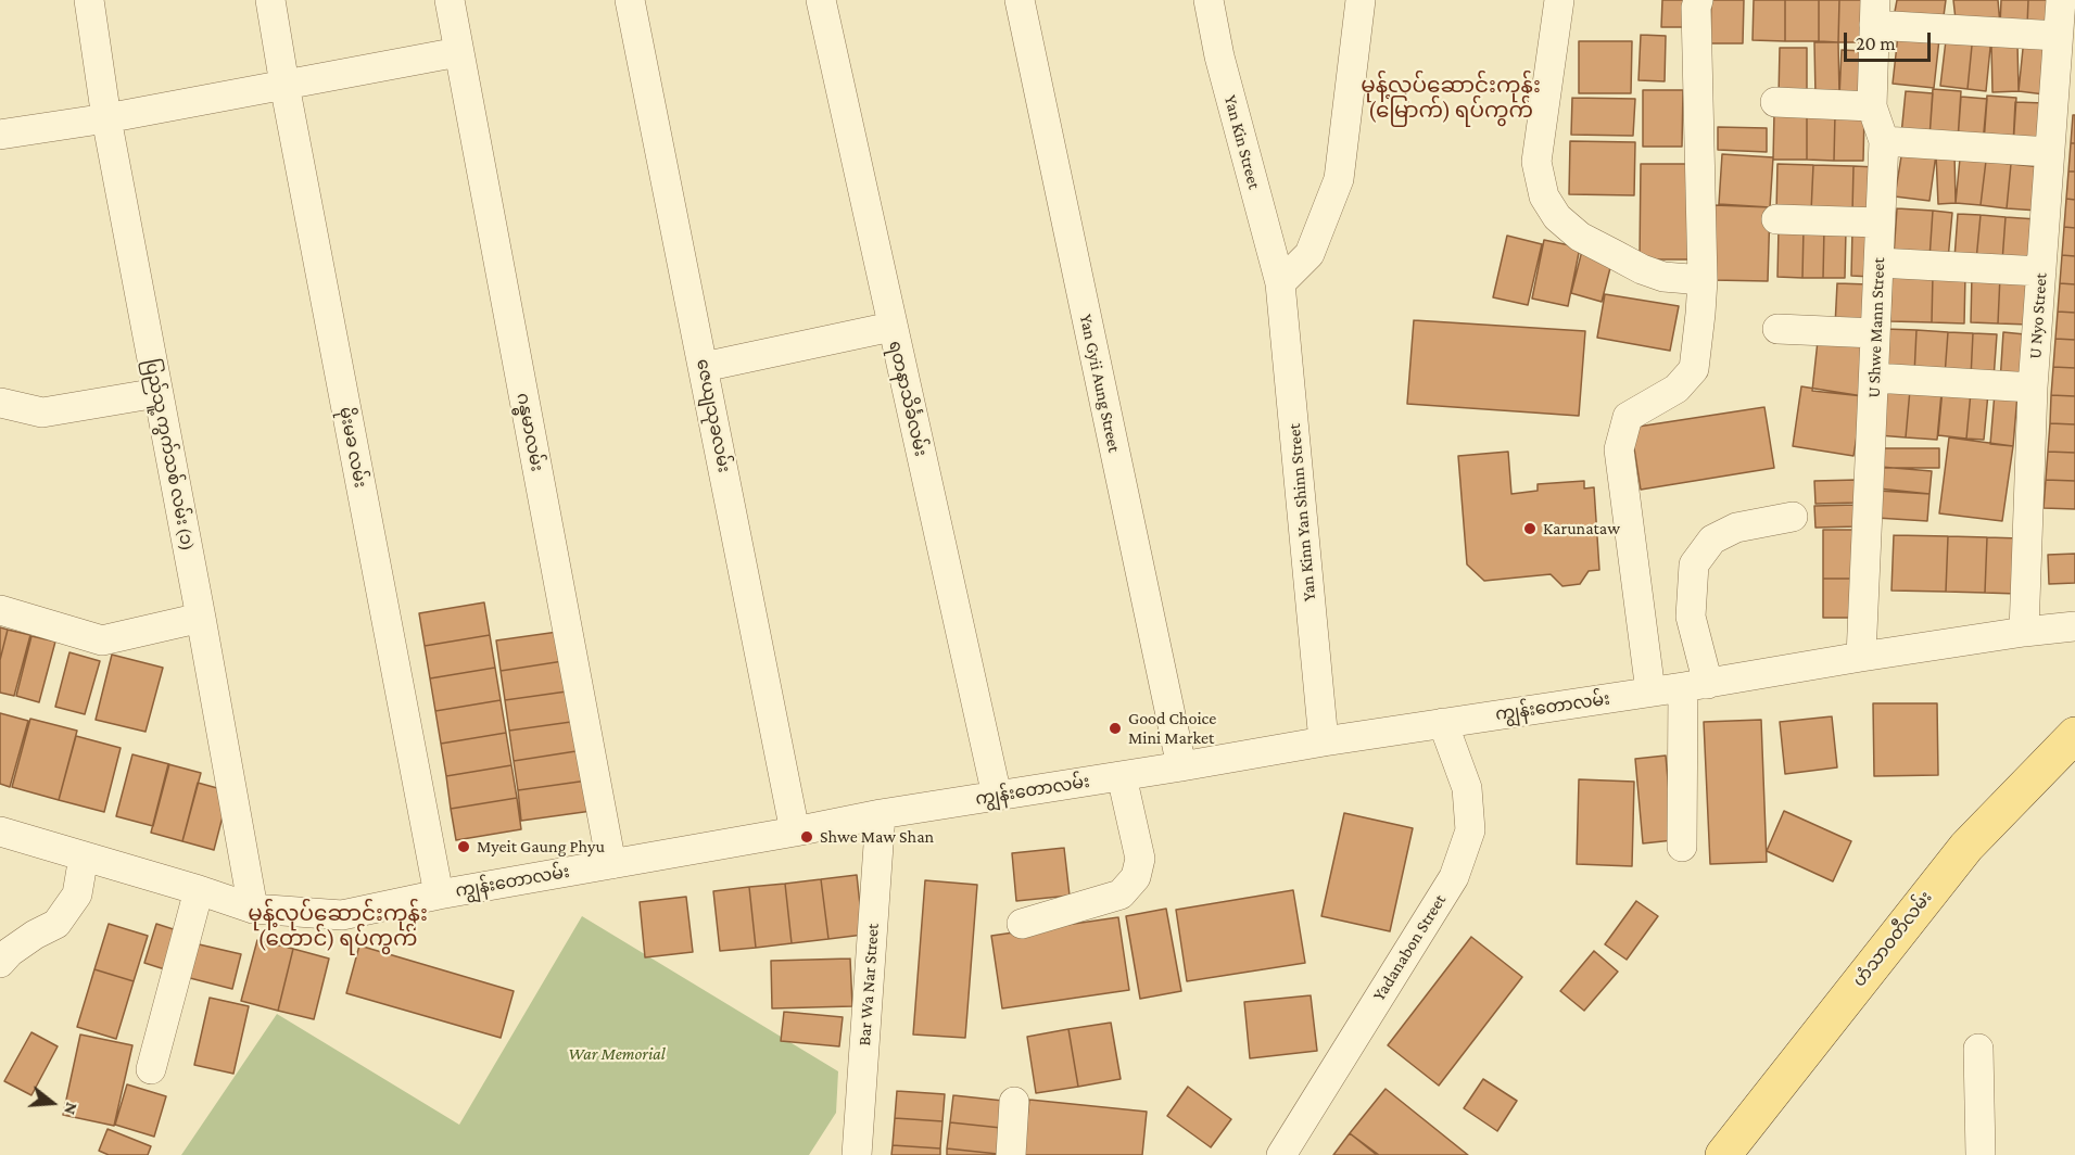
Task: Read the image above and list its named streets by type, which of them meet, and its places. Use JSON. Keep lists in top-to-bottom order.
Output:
{
  "streets": {
    "main road": ["ဟံသာဝတီလမ်း"],
    "street": [
      "Yan Kin Street",
      "U Nyo Street",
      "U Shwe Mann Street",
      "Yan Gyii Aung Street",
      "ရတနာသိင်္ခလမ်း",
      "ဇေယျသုခလမ်း",
      "ဂန္ဓမာလမ်း",
      "မိုးမခ လမ်း",
      "ပြည်သူ့ ကွက်သစ် လမ်း (၁)",
      "Yan Kinn Yan Shinn Street",
      "ကျွန်းတောလမ်း",
      "Yadanabon Street",
      "Bar Wa Nar Street"
    ]
  },
  "crossings": [
    ["Yan Kin Street", "Yan Kinn Yan Shinn Street"],
    ["U Nyo Street", "ကျွန်းတောလမ်း"],
    ["U Shwe Mann Street", "ကျွန်းတောလမ်း"],
    ["Yan Gyii Aung Street", "ကျွန်းတောလမ်း"],
    ["ရတနာသိင်္ခလမ်း", "ကျွန်းတောလမ်း"],
    ["ဇေယျသုခလမ်း", "ကျွန်းတောလမ်း"],
    ["ဂန္ဓမာလမ်း", "ကျွန်းတောလမ်း"],
    ["မိုးမခ လမ်း", "ကျွန်းတောလမ်း"],
    ["ပြည်သူ့ ကွက်သစ် လမ်း (၁)", "ကျွန်းတောလမ်း"],
    ["Yan Kinn Yan Shinn Street", "ကျွန်းတောလမ်း"],
    ["ကျွန်းတောလမ်း", "Yadanabon Street"],
    ["ကျွန်းတောလမ်း", "Bar Wa Nar Street"]
  ],
  "districts": ["မုန့်လုပ်ဆောင်းကုန်း (မြောက်) ရပ်ကွက်", "မုန့်လုပ်ဆောင်းကုန်း (တောင်) ရပ်ကွက်"],
  "parks": ["War Memorial"],
  "places": [
    "Karunataw",
    "Good Choice Mini Market",
    "Shwe Maw Shan",
    "Myeit Gaung Phyu"
  ],
  "scale_bar": "20 m",
  "north": "right"
}
